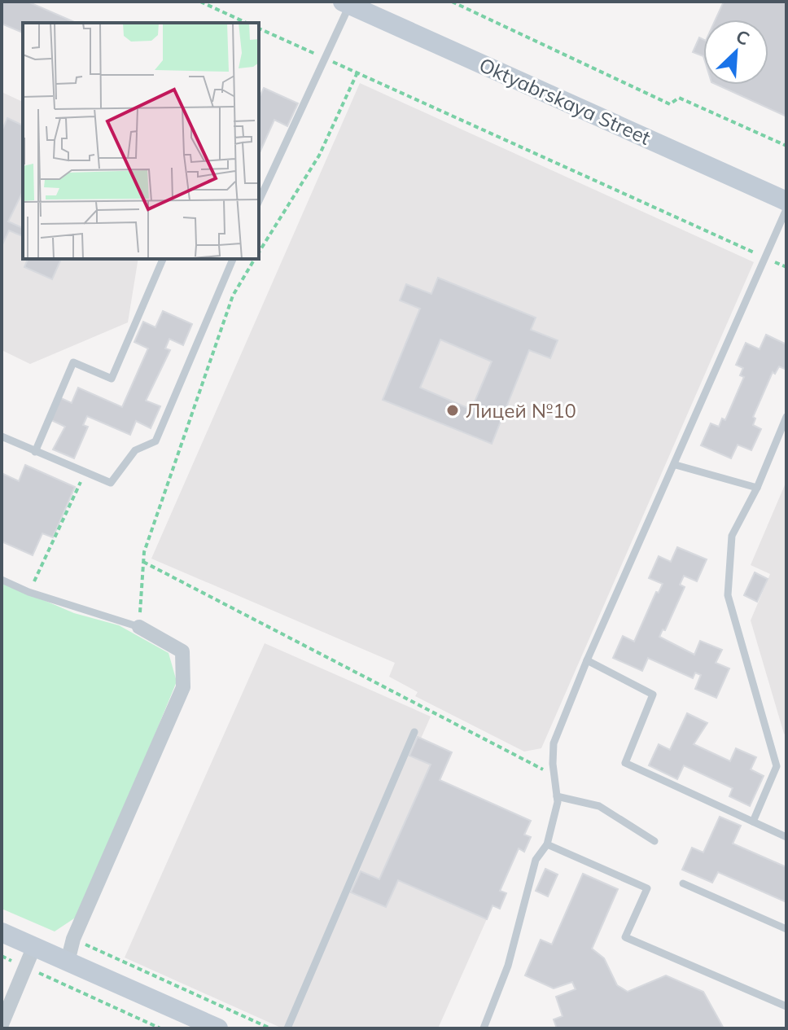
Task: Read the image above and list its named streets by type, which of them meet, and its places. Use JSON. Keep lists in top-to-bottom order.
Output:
{
  "streets": {
    "street": ["Oktyabrskaya Street"]
  },
  "places": ["Лицей №10"],
  "north": "top right"
}
